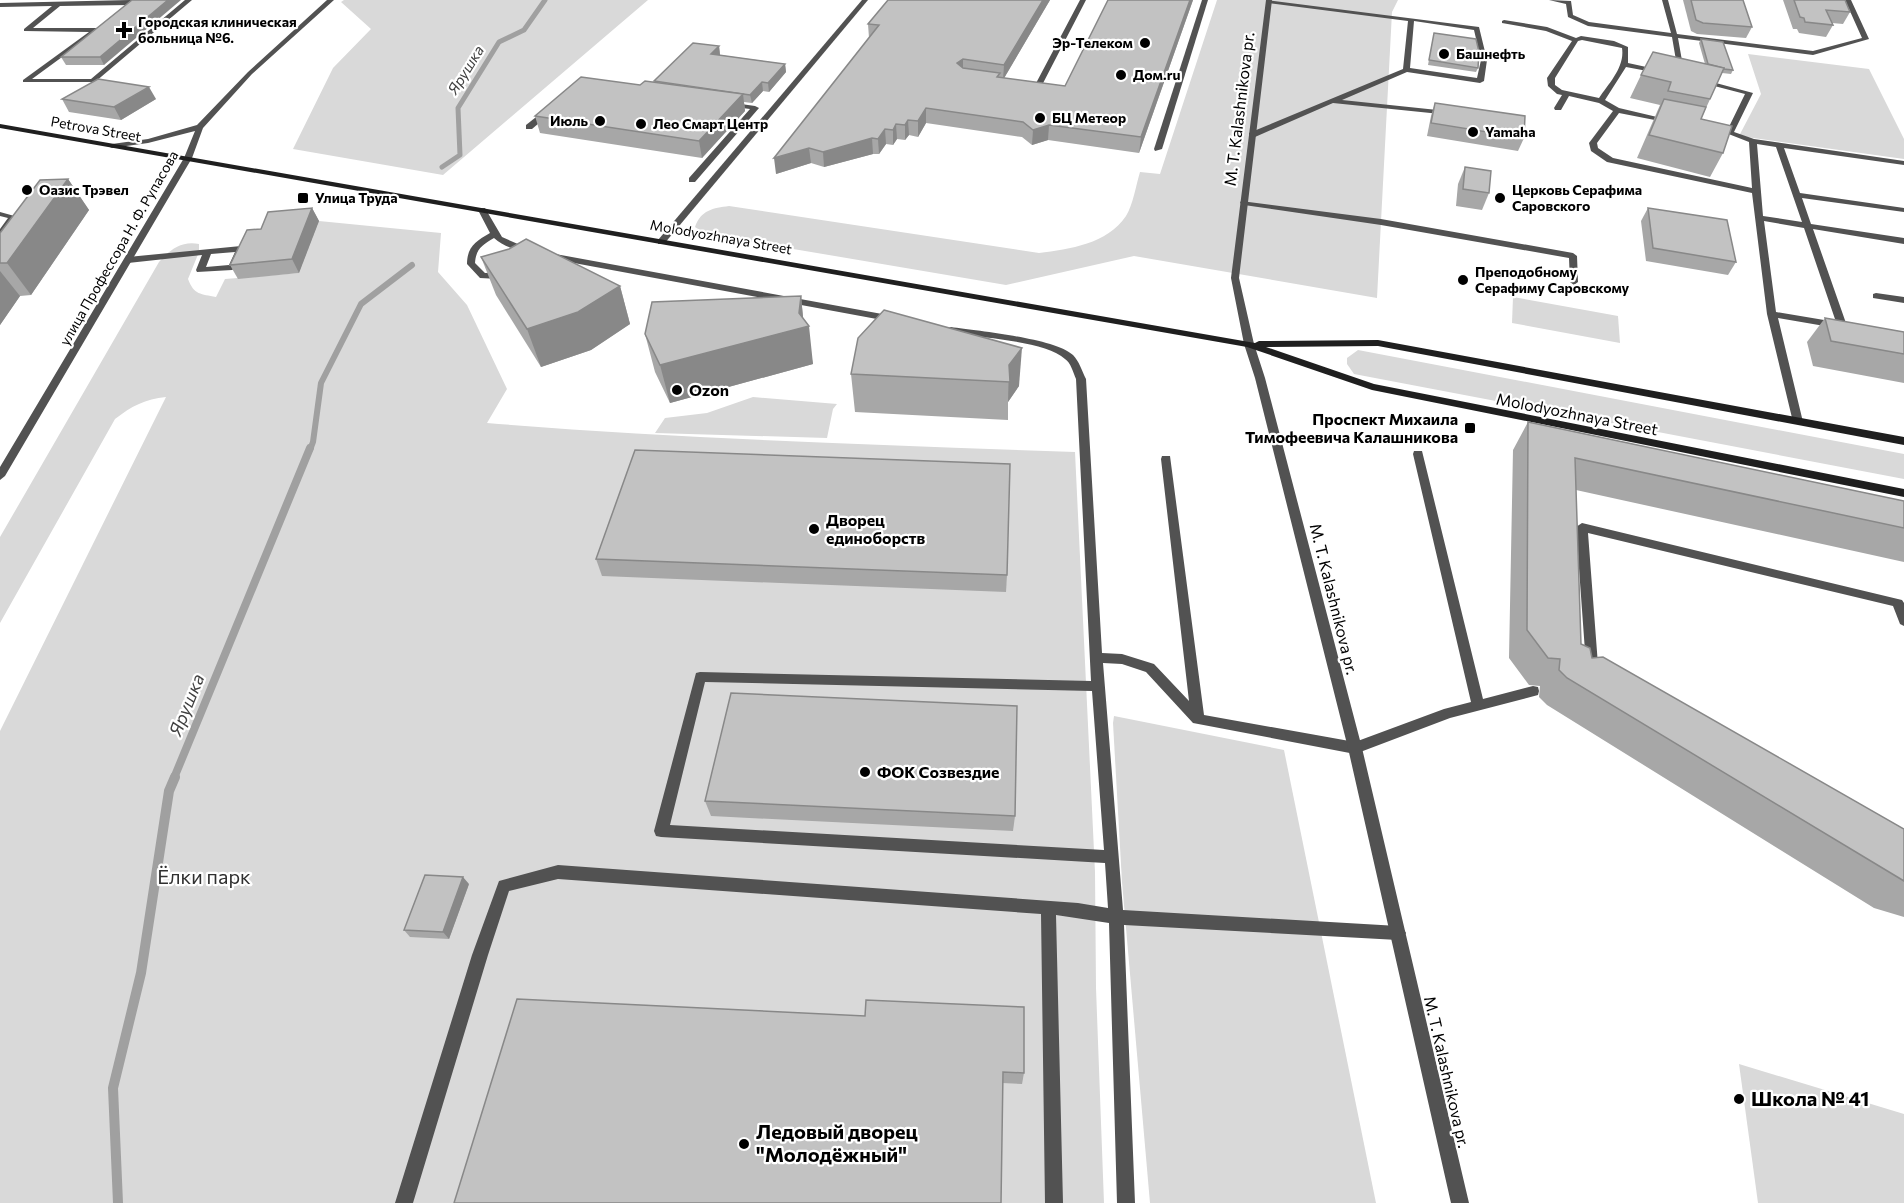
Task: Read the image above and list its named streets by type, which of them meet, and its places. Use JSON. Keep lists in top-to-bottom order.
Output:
{
  "streets": {
    "main road": ["Petrova Street", "Molodyozhnaya Street"],
    "street": ["M. T. Kalashnikova pr.", "улица Профессора Н. Ф. Рупасова"]
  },
  "crossings": [
    ["M. T. Kalashnikova pr.", "Molodyozhnaya Street"],
    ["Petrova Street", "Molodyozhnaya Street"],
    ["Petrova Street", "улица Профессора Н. Ф. Рупасова"],
    ["Molodyozhnaya Street", "улица Профессора Н. Ф. Рупасова"]
  ],
  "water": ["Ярушка"],
  "parks": ["Ёлки парк"],
  "places": {
    "health": ["Городская клиническая больница №6."],
    "other": [
      "Эр-Телеком",
      "Башнефть",
      "Дом.ru",
      "БЦ Метеор",
      "Июль",
      "Лео Смарт Центр",
      "Yamaha",
      "Оазис Трэвел",
      "Церковь Серафима Саровского",
      "Преподобному Серафиму Саровскому",
      "Ozon",
      "Дворец единоборств",
      "ФОК Созвездие",
      "Школа № 41",
      "Ледовый дворец \"Молодёжный\""
    ],
    "transit": ["Улица Труда", "Проспект Михаила Тимофеевича Калашникова"]
  }
}
